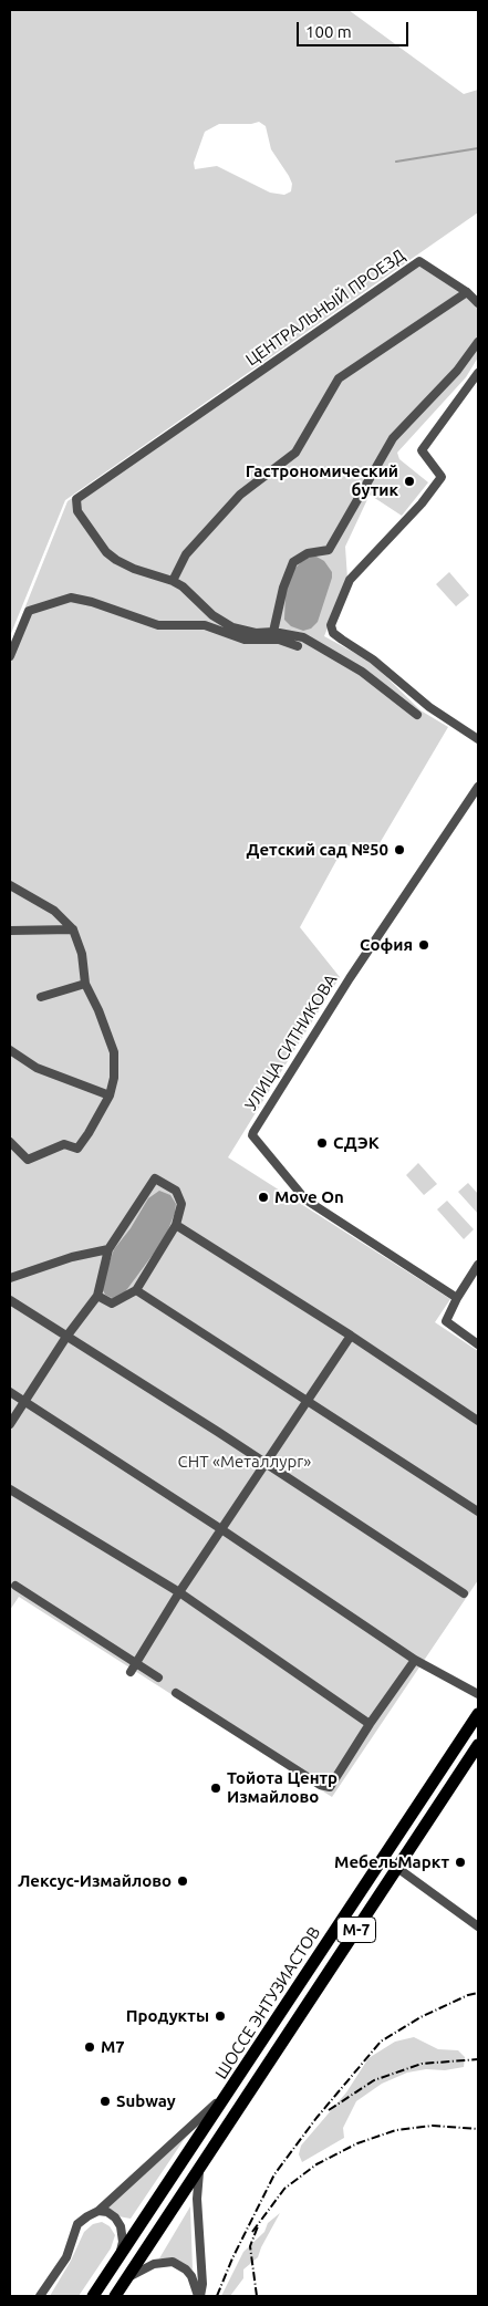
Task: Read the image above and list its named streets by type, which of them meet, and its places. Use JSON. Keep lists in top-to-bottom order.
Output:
{
  "streets": {
    "highway": ["М-7", "ШОССЕ ЭНТУЗИАСТОВ"],
    "street": ["ЦЕНТРАЛЬНЫЙ ПРОЕЗД", "УЛИЦА СИТНИКОВА"]
  },
  "parks": ["СНТ «Металлург»"],
  "places": [
    "Гастрономический бутик",
    "Детский сад №50",
    "София",
    "СДЭК",
    "Move On",
    "Тойота Центр Измайлово",
    "МебельМаркт",
    "Лексус-Измайлово",
    "Продукты",
    "М7",
    "Subway"
  ],
  "scale_bar": "100 m"
}
